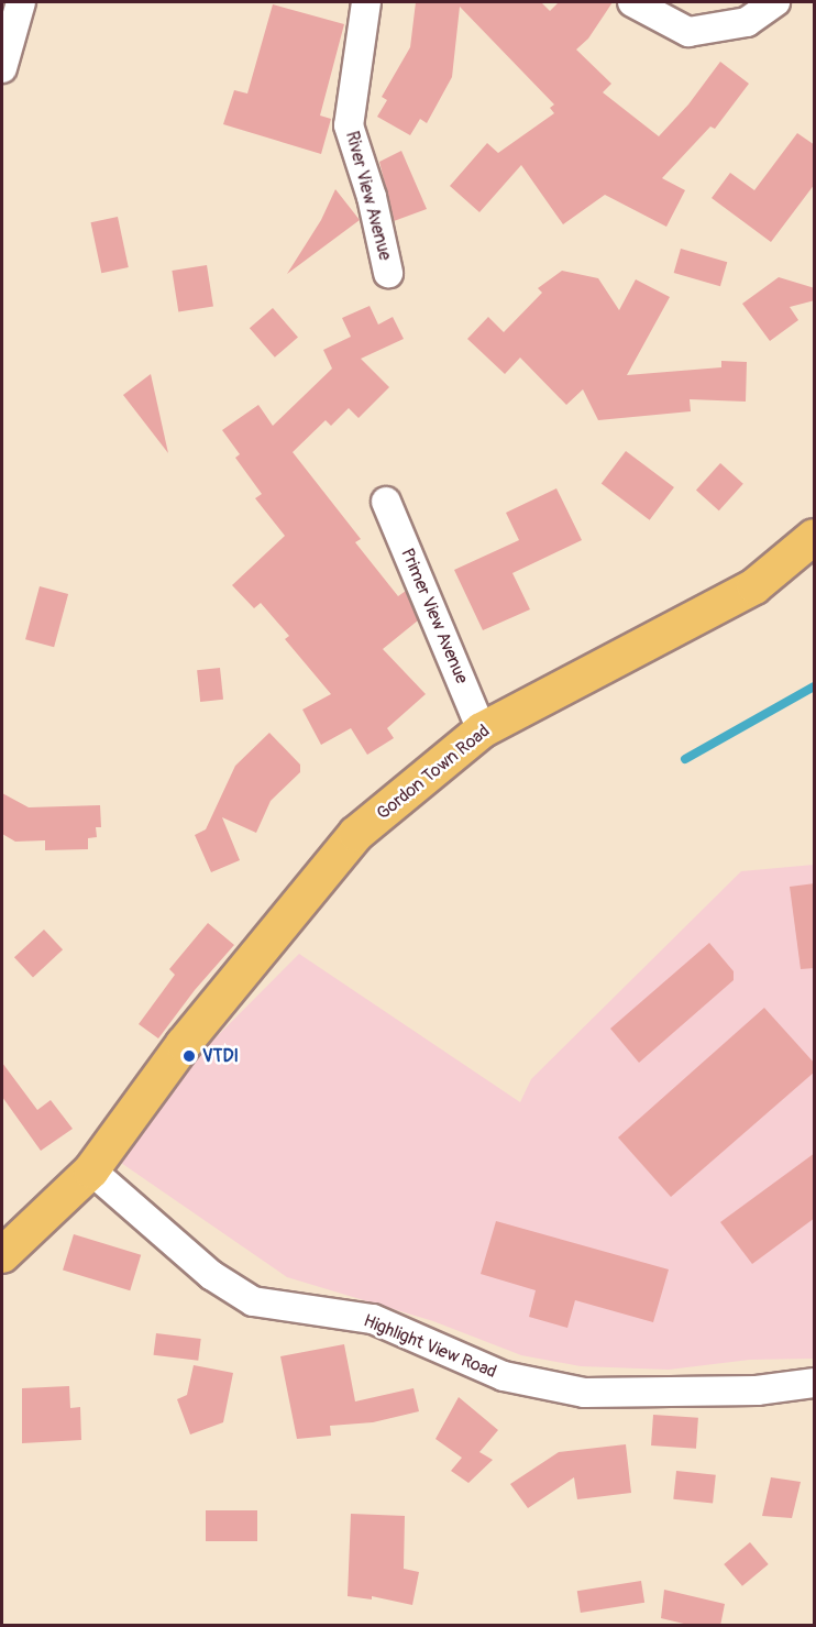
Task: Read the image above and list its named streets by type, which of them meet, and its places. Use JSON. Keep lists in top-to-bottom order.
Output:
{
  "streets": {
    "main road": ["Gordon Town Road"],
    "street": ["River View Avenue", "Primer View Avenue", "Highlight View Road"]
  },
  "crossings": [
    ["Primer View Avenue", "Gordon Town Road"],
    ["Gordon Town Road", "Highlight View Road"]
  ],
  "places": ["VTDI"]
}
